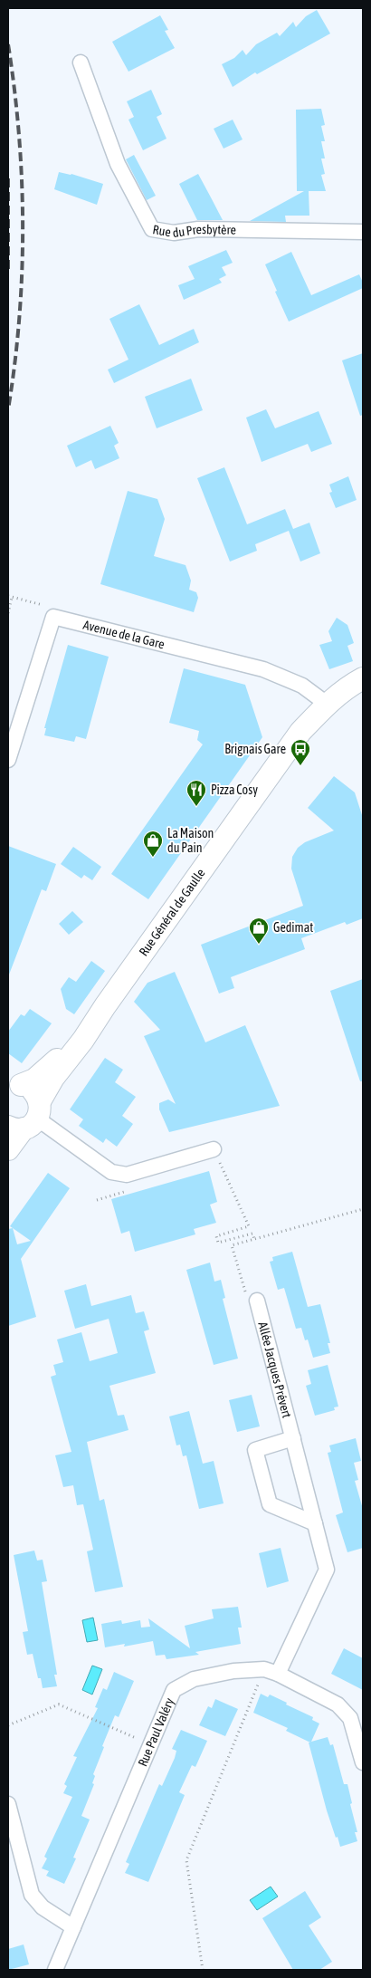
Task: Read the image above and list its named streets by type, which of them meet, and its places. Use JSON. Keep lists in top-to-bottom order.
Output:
{
  "streets": {
    "main road": ["Rue Général de Gaulle"],
    "street": [
      "Rue du Presbytère",
      "Avenue de la Gare",
      "Allée Jacques Prévert",
      "Rue Paul Valéry"
    ]
  },
  "crossings": [
    ["Avenue de la Gare", "Rue Général de Gaulle"],
    ["Allée Jacques Prévert", "Rue Paul Valéry"]
  ],
  "places": {
    "bus stop": ["Brignais Gare"],
    "restaurant": ["Pizza Cosy"],
    "shop": ["La Maison du Pain", "Gedimat"]
  }
}
